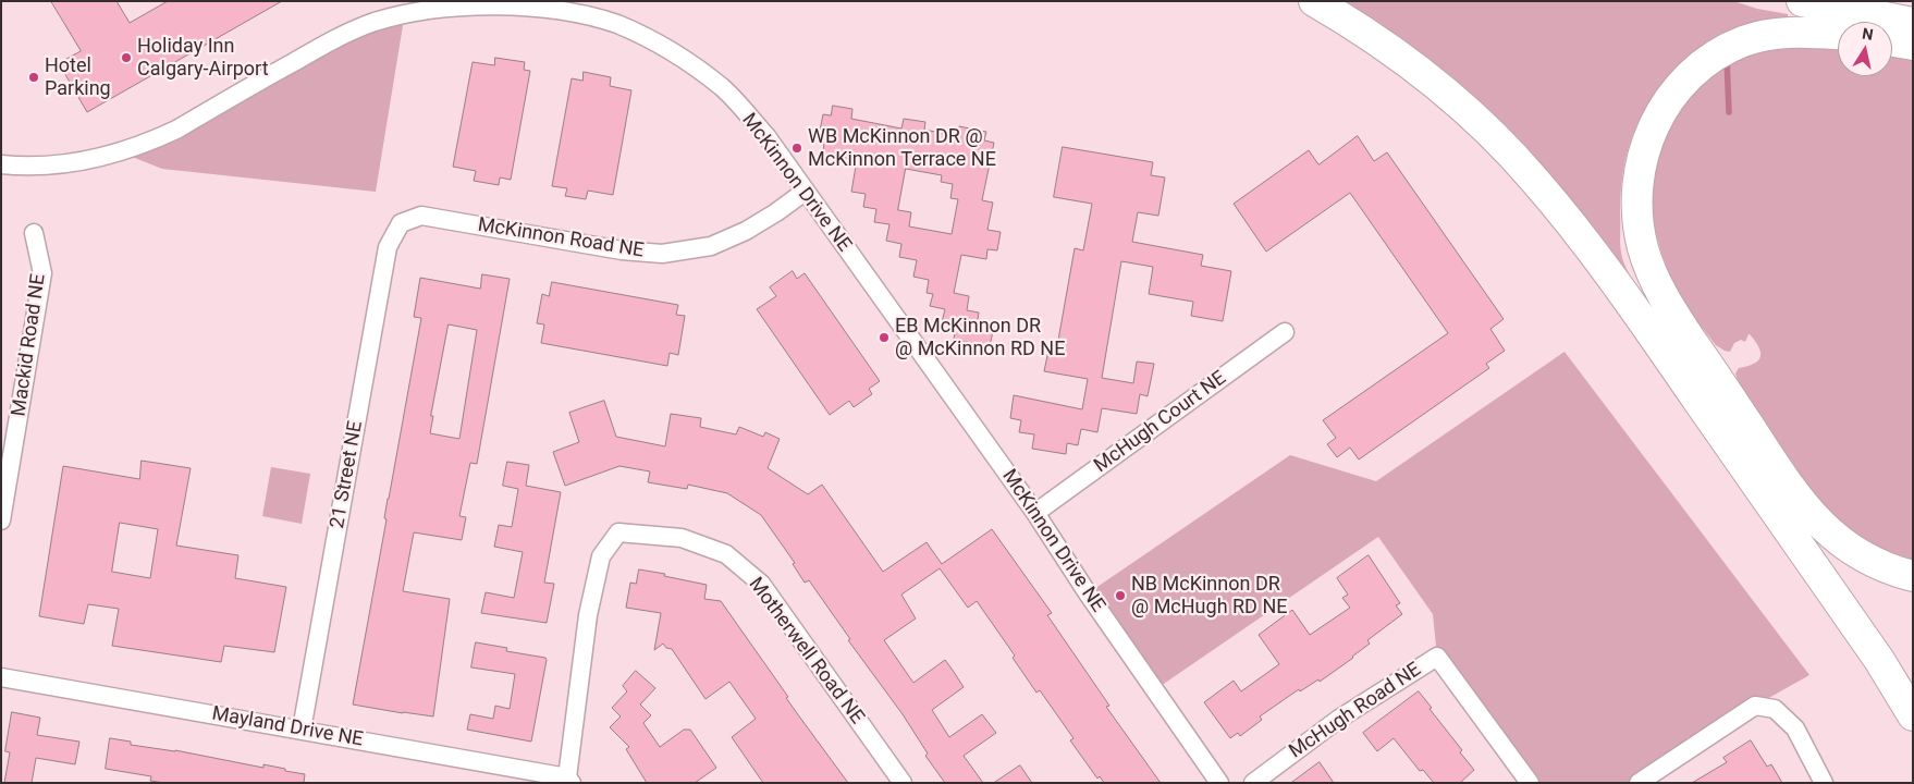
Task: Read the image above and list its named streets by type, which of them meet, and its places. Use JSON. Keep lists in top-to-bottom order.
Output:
{
  "streets": {
    "street": [
      "McKinnon Drive NE",
      "McKinnon Road NE",
      "Mackid Road NE",
      "McHugh Court NE",
      "21 Street NE",
      "Motherwell Road NE",
      "McHugh Road NE",
      "Mayland Drive NE"
    ]
  },
  "crossings": [
    ["McKinnon Drive NE", "McKinnon Road NE"],
    ["McKinnon Drive NE", "McHugh Court NE"],
    ["McKinnon Road NE", "21 Street NE"],
    ["21 Street NE", "Mayland Drive NE"],
    ["Motherwell Road NE", "Mayland Drive NE"]
  ],
  "places": [
    "Holiday Inn Calgary-Airport",
    "Hotel Parking",
    "WB McKinnon DR @ McKinnon Terrace NE",
    "EB McKinnon DR @ McKinnon RD NE",
    "NB McKinnon DR @ McHugh RD NE"
  ],
  "north": "top"
}
